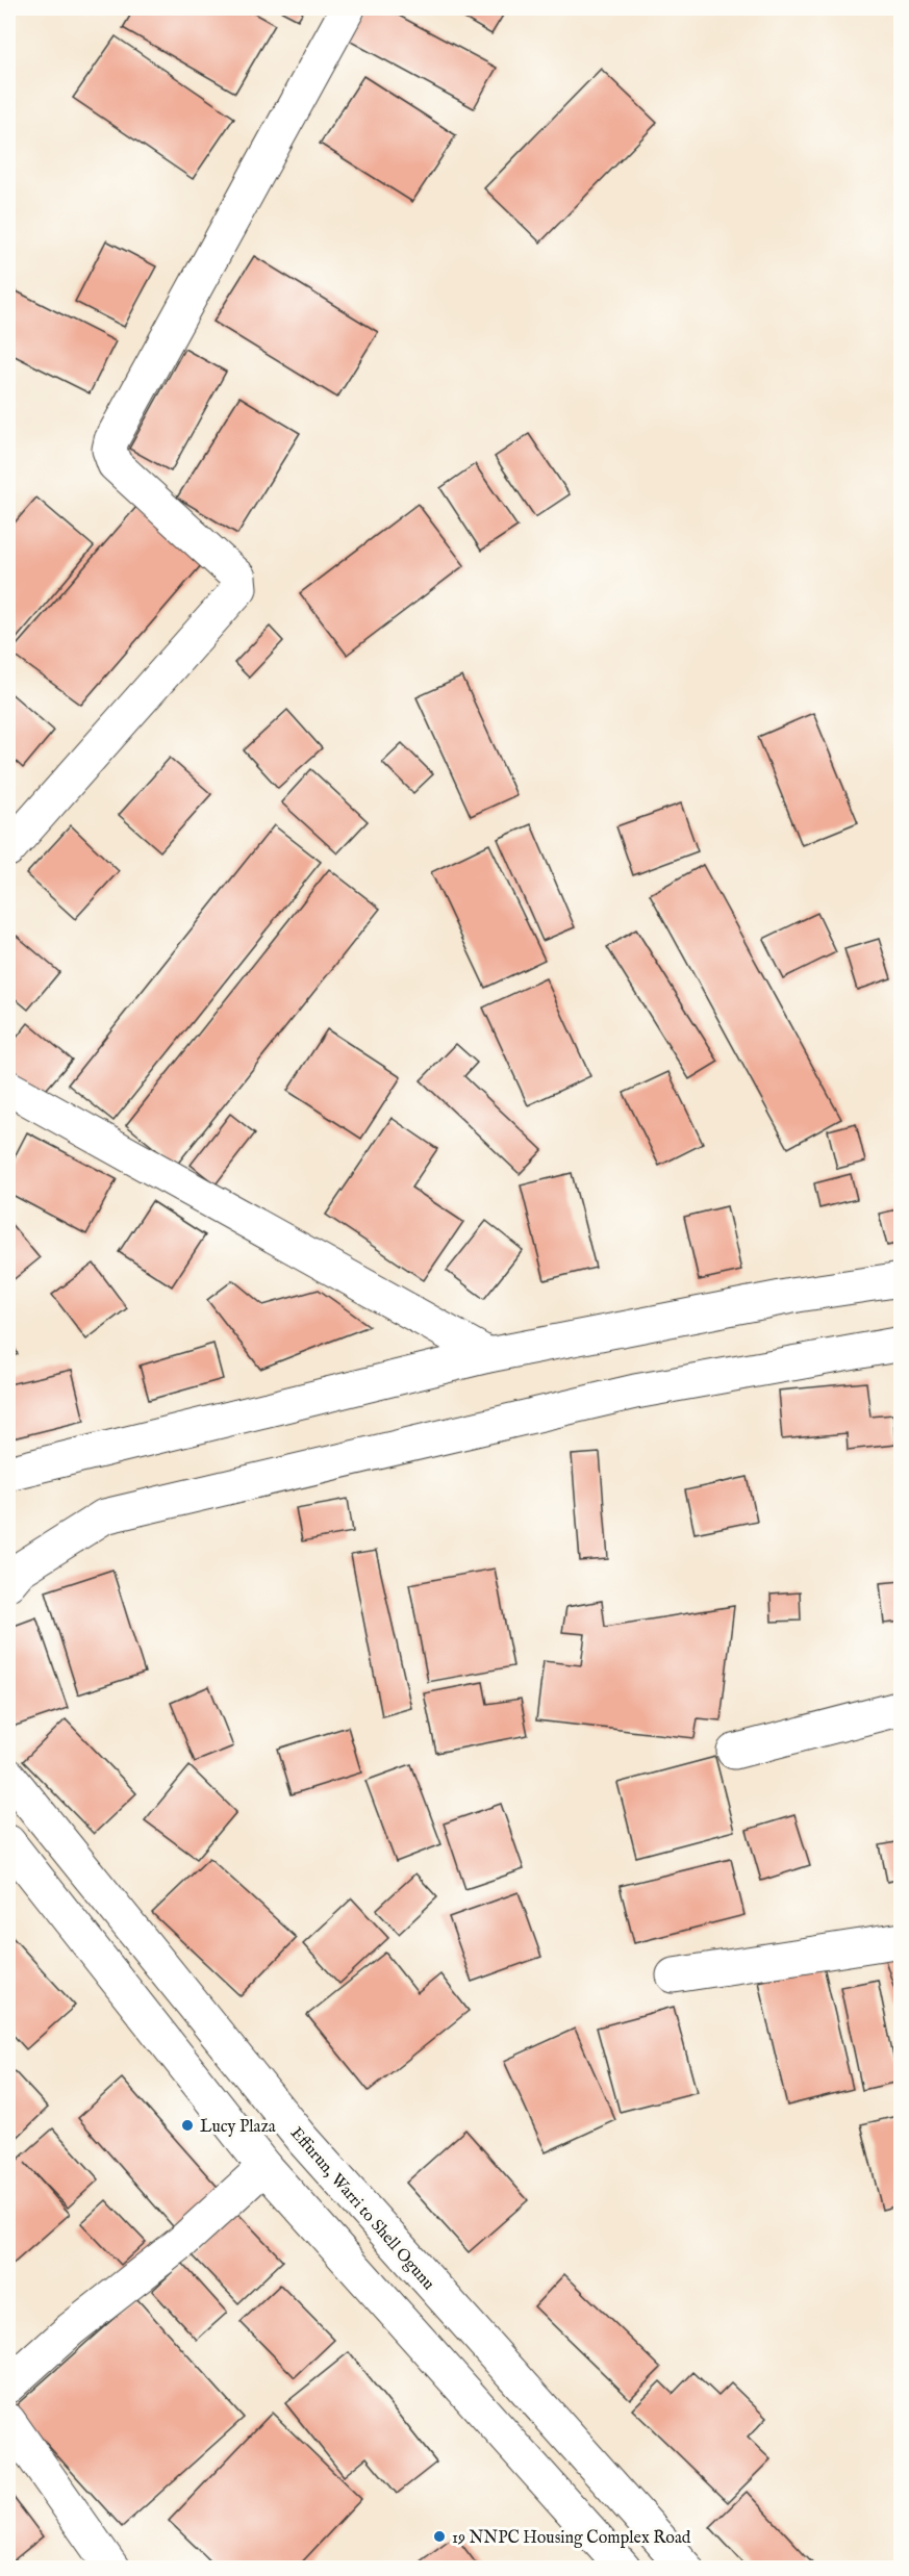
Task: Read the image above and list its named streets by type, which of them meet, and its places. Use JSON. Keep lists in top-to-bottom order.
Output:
{
  "streets": {
    "street": ["Effurun, Warri to Shell Ogunu"]
  },
  "places": ["Lucy Plaza", "19 NNPC Housing Complex Road"]
}
